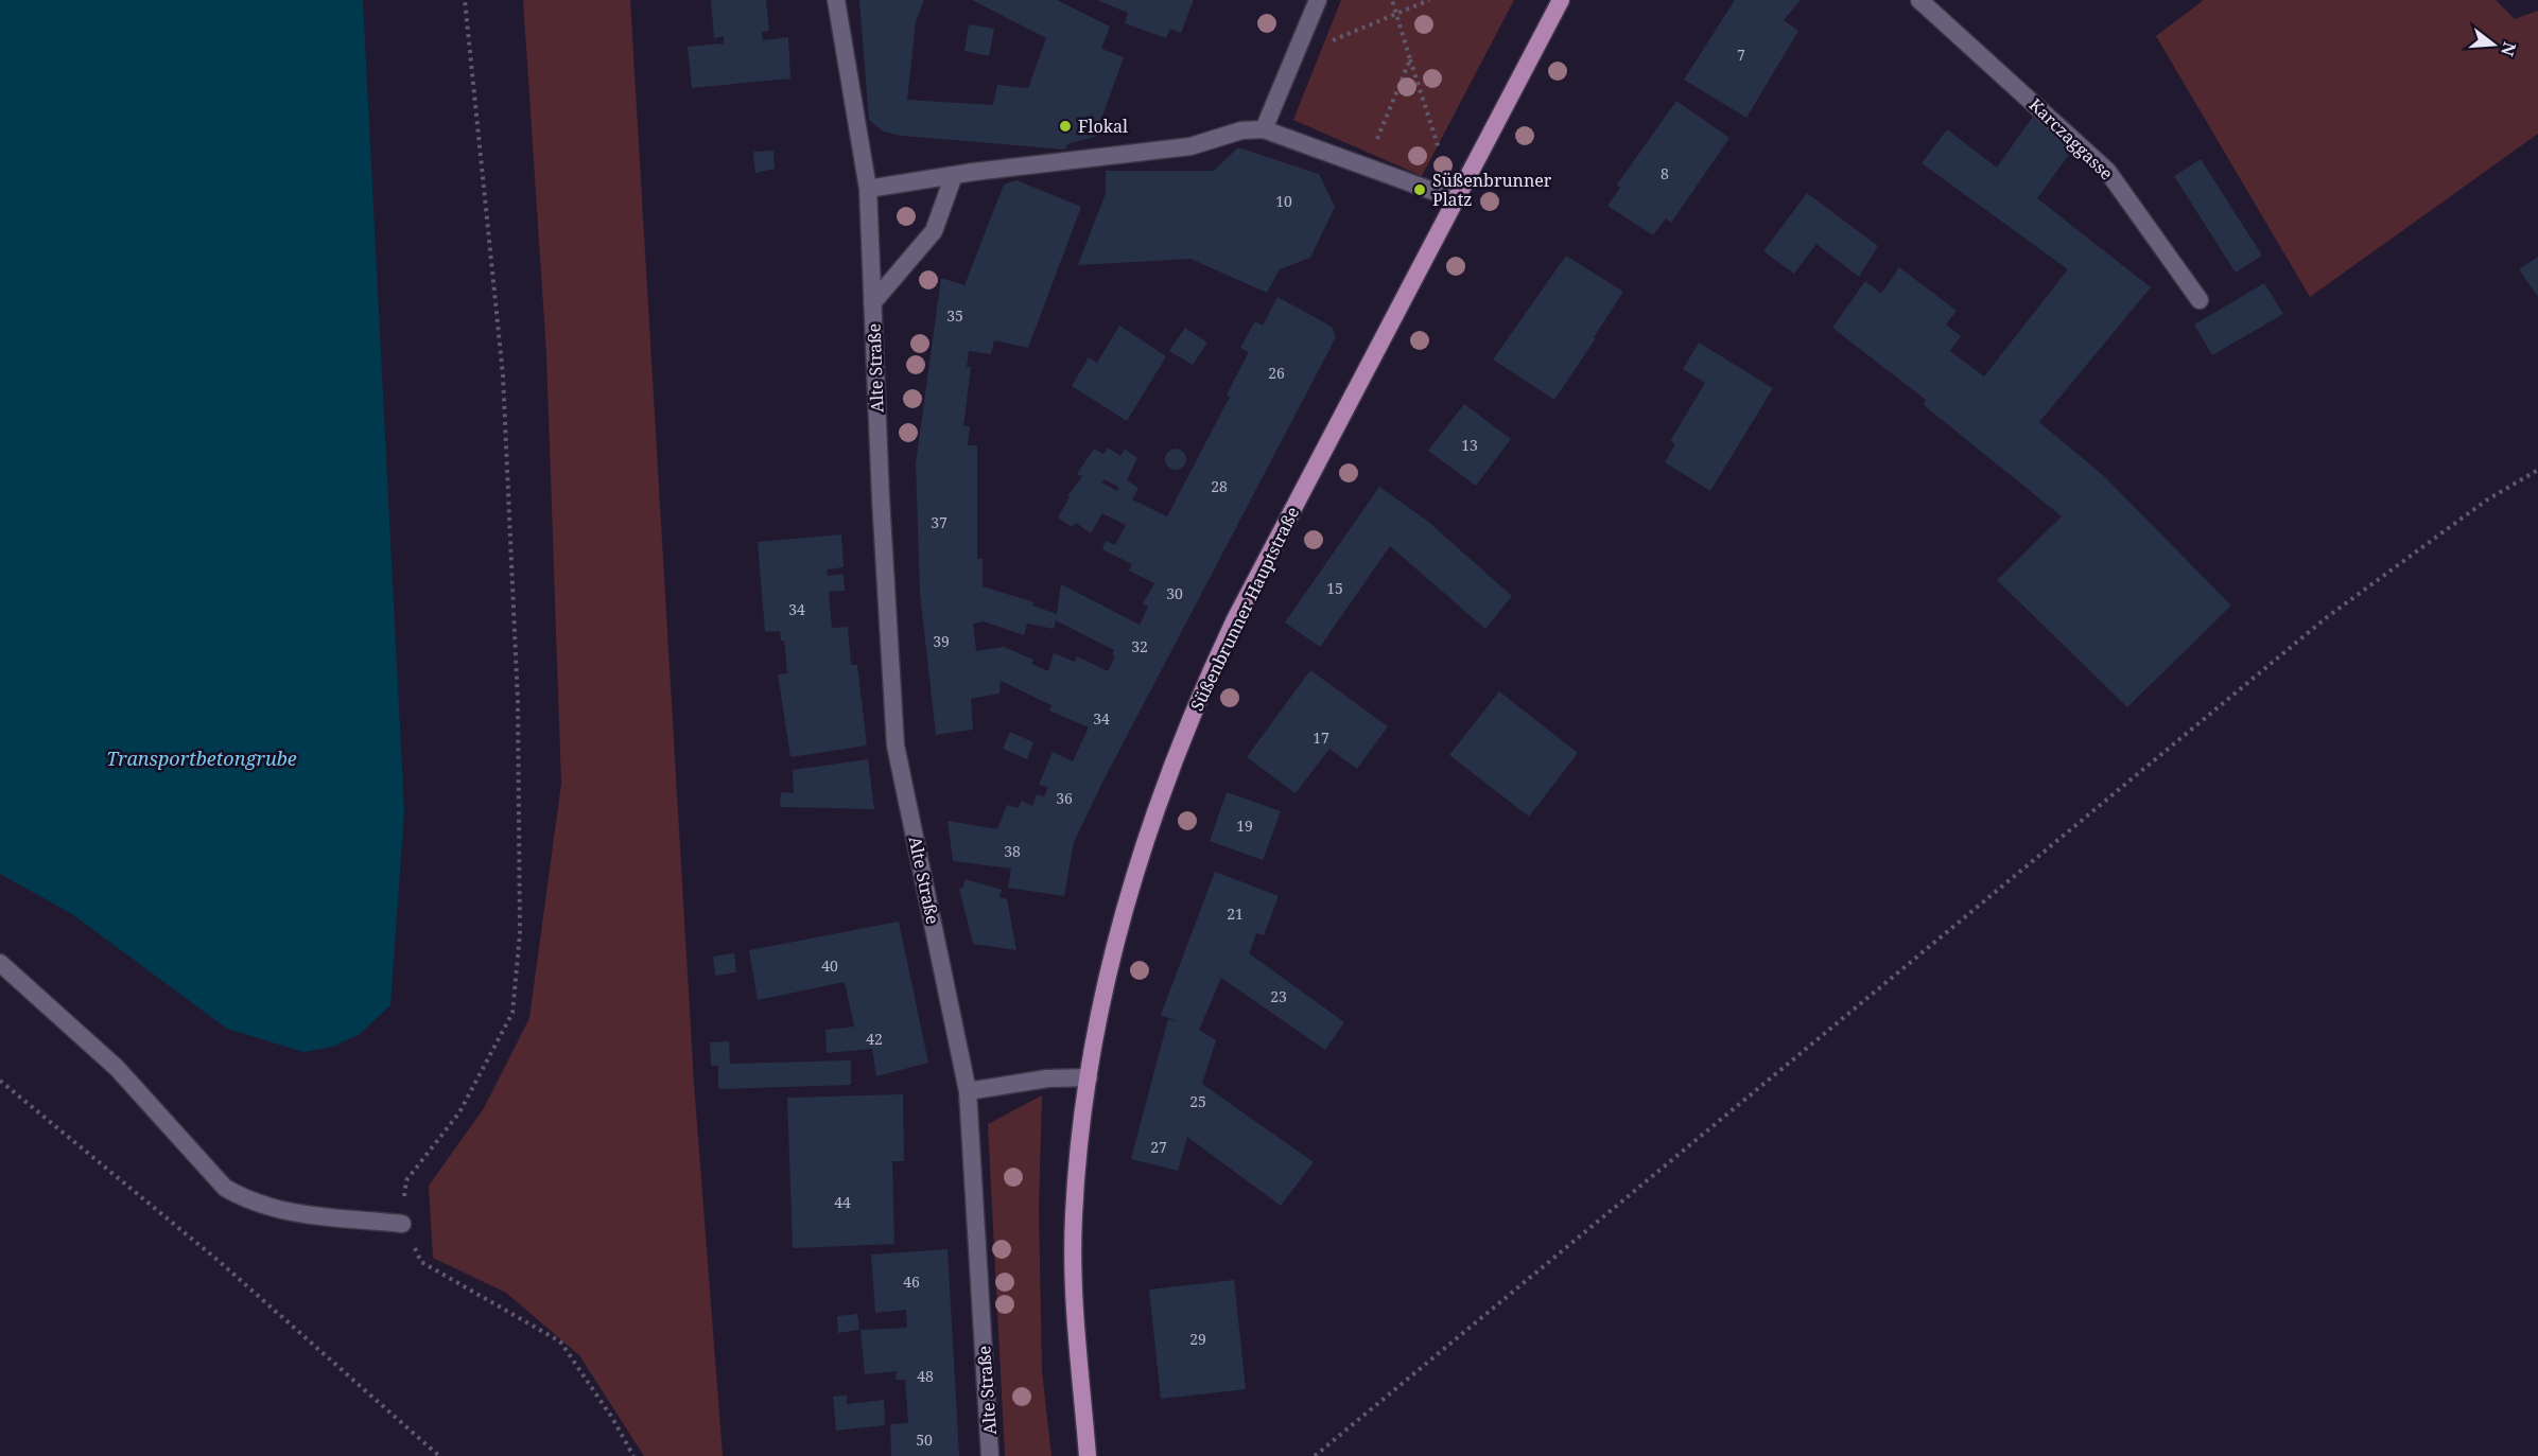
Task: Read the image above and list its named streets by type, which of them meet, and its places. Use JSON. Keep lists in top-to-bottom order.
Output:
{
  "streets": {
    "main road": ["Süßenbrunner Hauptstraße"],
    "street": ["Karczaggasse", "Alte Straße"]
  },
  "water": ["Transportbetongrube"],
  "places": ["Flokal", "Süßenbrunner Platz"],
  "house_numbers": [
    "7",
    "8",
    "10",
    "35",
    "26",
    "13",
    "28",
    "37",
    "15",
    "30",
    "34",
    "39",
    "32",
    "34",
    "17",
    "36",
    "19",
    "38",
    "21",
    "40",
    "23",
    "42",
    "25",
    "27",
    "44",
    "46",
    "29",
    "48",
    "50"
  ],
  "north": "right"
}
